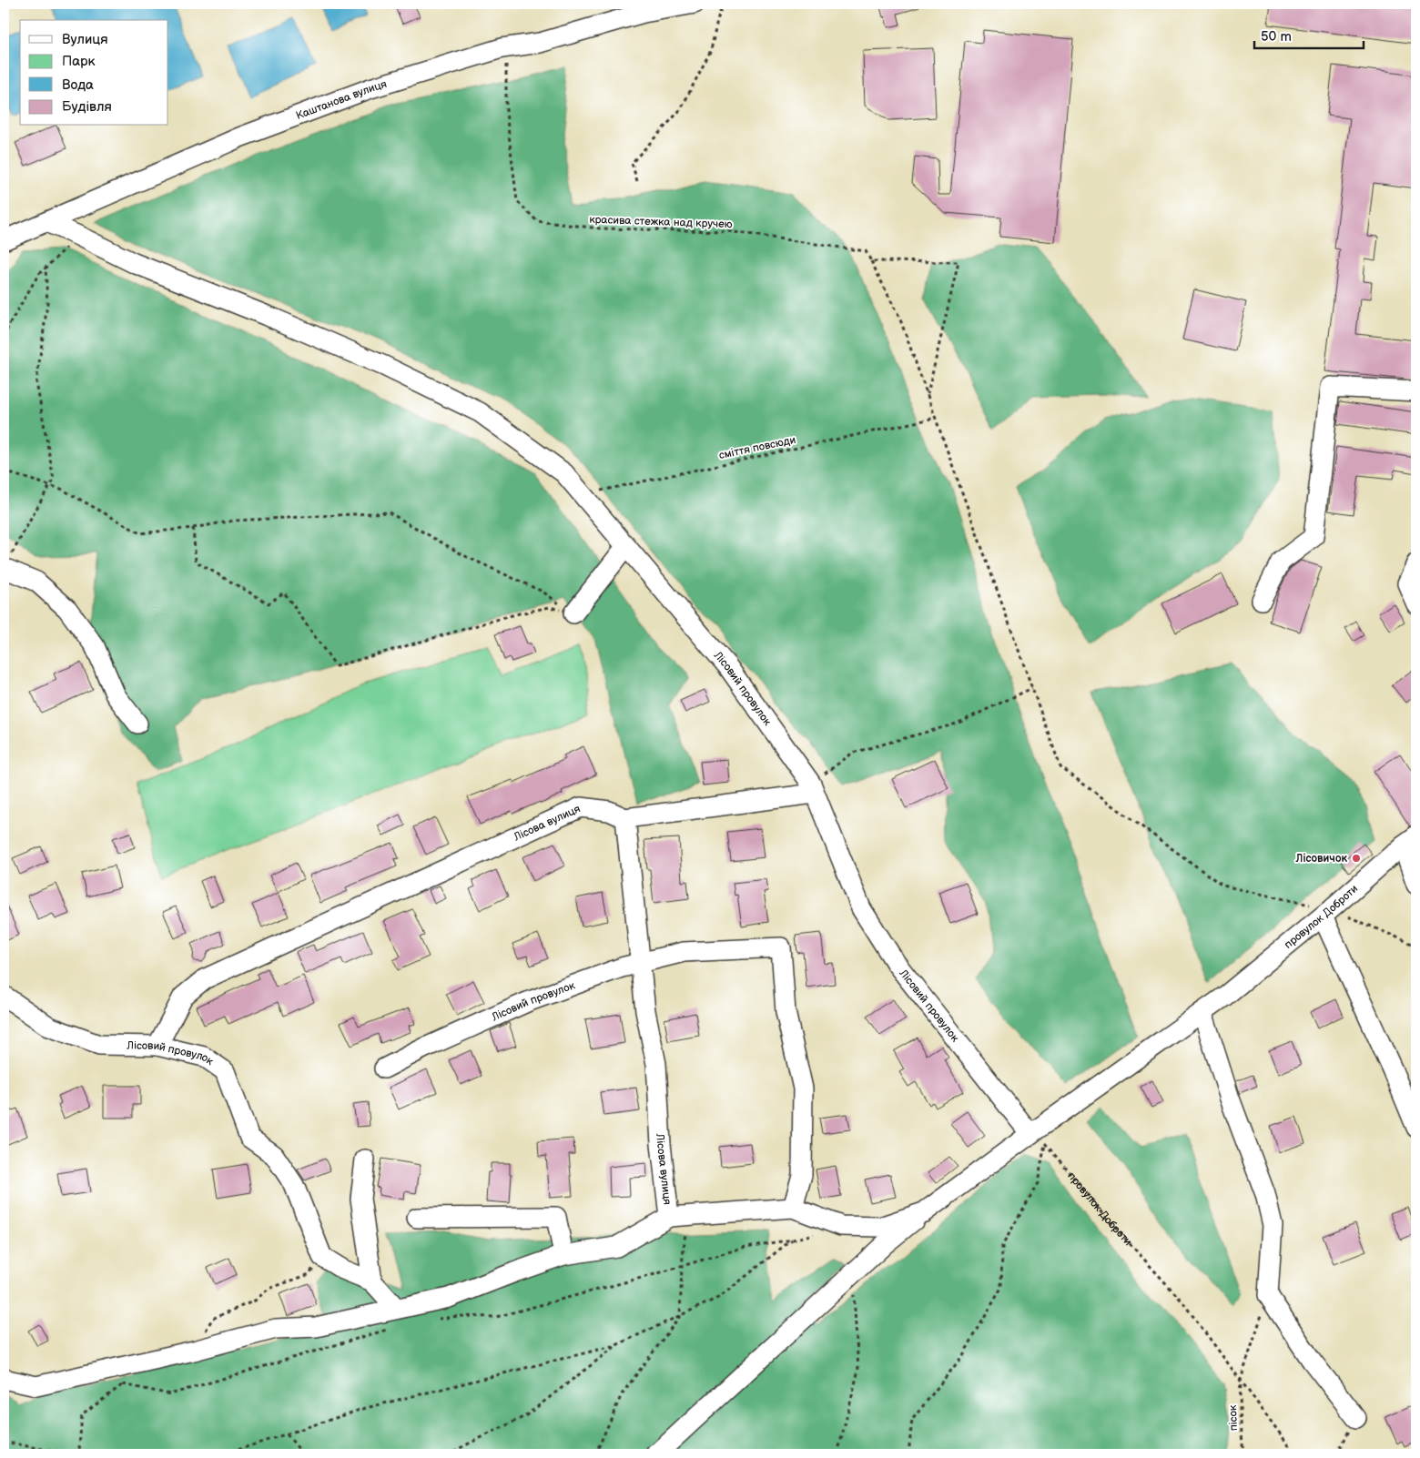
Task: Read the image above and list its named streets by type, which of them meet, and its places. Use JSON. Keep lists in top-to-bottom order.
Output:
{
  "streets": {
    "street": [
      "Каштанова вулиця",
      "Лісовий провулок",
      "Лісова вулиця",
      "провулок Доброти"
    ],
    "path": ["красива стежка над кручею", "сміття повсюди", "пісок"]
  },
  "crossings": [
    ["Каштанова вулиця", "красива стежка над кручею"],
    ["Каштанова вулиця", "Лісовий провулок"],
    ["сміття повсюди", "Лісовий провулок"],
    ["Лісовий провулок", "Лісова вулиця"],
    ["Лісовий провулок", "провулок Доброти"],
    ["провулок Доброти", "пісок"]
  ],
  "places": ["Лісовичок"],
  "legend": [
    "Вулиця",
    "Парк",
    "Вода",
    "Будівля"
  ],
  "scale_bar": "50 m"
}
